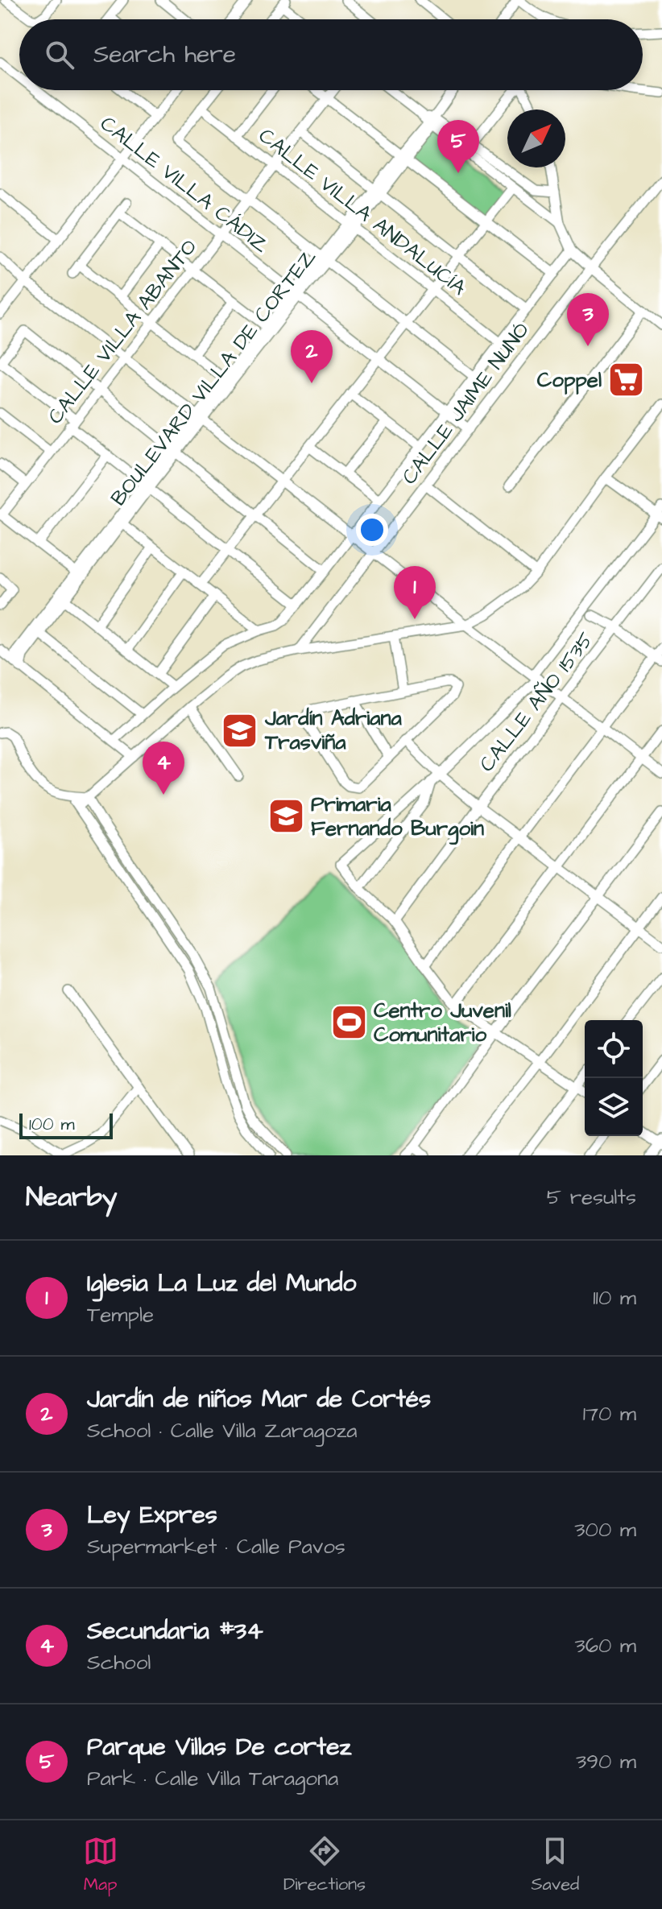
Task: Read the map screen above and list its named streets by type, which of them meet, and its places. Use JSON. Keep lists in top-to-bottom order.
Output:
{
  "streets": {
    "street": [
      "CALLE VILLA CÁDIZ",
      "CALLE VILLA ANDALUCÍA",
      "CALLE VILLA ABANTO",
      "BOULEVARD VILLA DE CORTEZ",
      "CALLE JAIME NUNÓ",
      "CALLE AÑO 1535"
    ]
  },
  "crossings": [
    ["CALLE VILLA CÁDIZ", "CALLE VILLA ABANTO"],
    ["CALLE VILLA CÁDIZ", "BOULEVARD VILLA DE CORTEZ"],
    ["CALLE VILLA CÁDIZ", "CALLE JAIME NUNÓ"],
    ["CALLE VILLA ANDALUCÍA", "CALLE VILLA ABANTO"],
    ["CALLE VILLA ANDALUCÍA", "BOULEVARD VILLA DE CORTEZ"]
  ],
  "places": {
    "supermarket": ["Coppel"],
    "school or university": ["Jardín Adriana Trasviña", "Primaria Fernando Burgoin"],
    "sports": ["Centro Juvenil Comunitario"]
  },
  "scale_bar": "100 m",
  "north": "top right",
  "page": {
    "search": "Search here",
    "pins": [
      "5",
      "3",
      "2",
      "1",
      "4"
    ],
    "scale": "100 m",
    "heading": ["Nearby", "5 results"],
    "list": [
      {
        "mark": "1",
        "name": "Iglesia La Luz del Mundo",
        "note": "Temple",
        "value": "110 m"
      },
      {
        "mark": "2",
        "name": "Jardín de niños Mar de Cortés",
        "note": "School · Calle Villa Zaragoza",
        "value": "170 m"
      },
      {
        "mark": "3",
        "name": "Ley Expres",
        "note": "Supermarket · Calle Pavos",
        "value": "300 m"
      },
      {
        "mark": "4",
        "name": "Secundaria #34",
        "note": "School",
        "value": "360 m"
      },
      {
        "mark": "5",
        "name": "Parque Villas De cortez",
        "note": "Park · Calle Villa Taragona",
        "value": "390 m"
      }
    ],
    "nav": ["Map", "Directions", "Saved"]
  }
}
